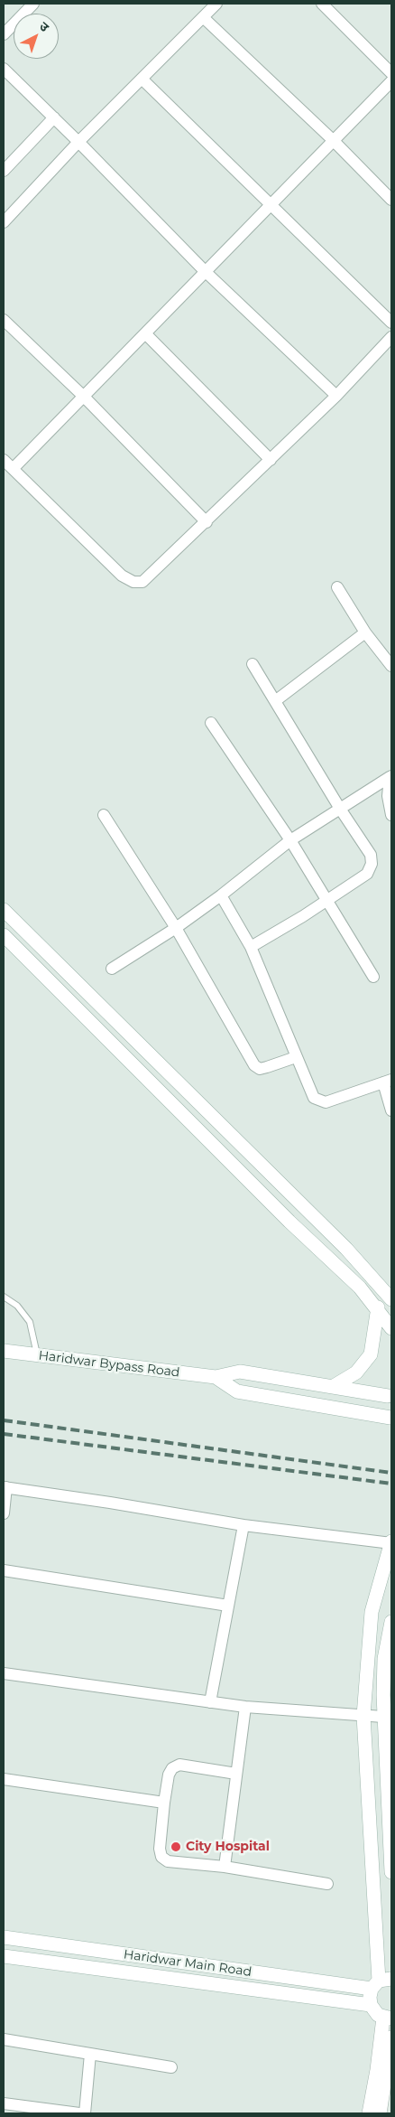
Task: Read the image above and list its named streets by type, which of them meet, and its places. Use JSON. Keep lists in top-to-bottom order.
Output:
{
  "streets": {
    "main road": ["Haridwar Bypass Road", "Haridwar Main Road"]
  },
  "places": ["City Hospital"],
  "north": "top right"
}
